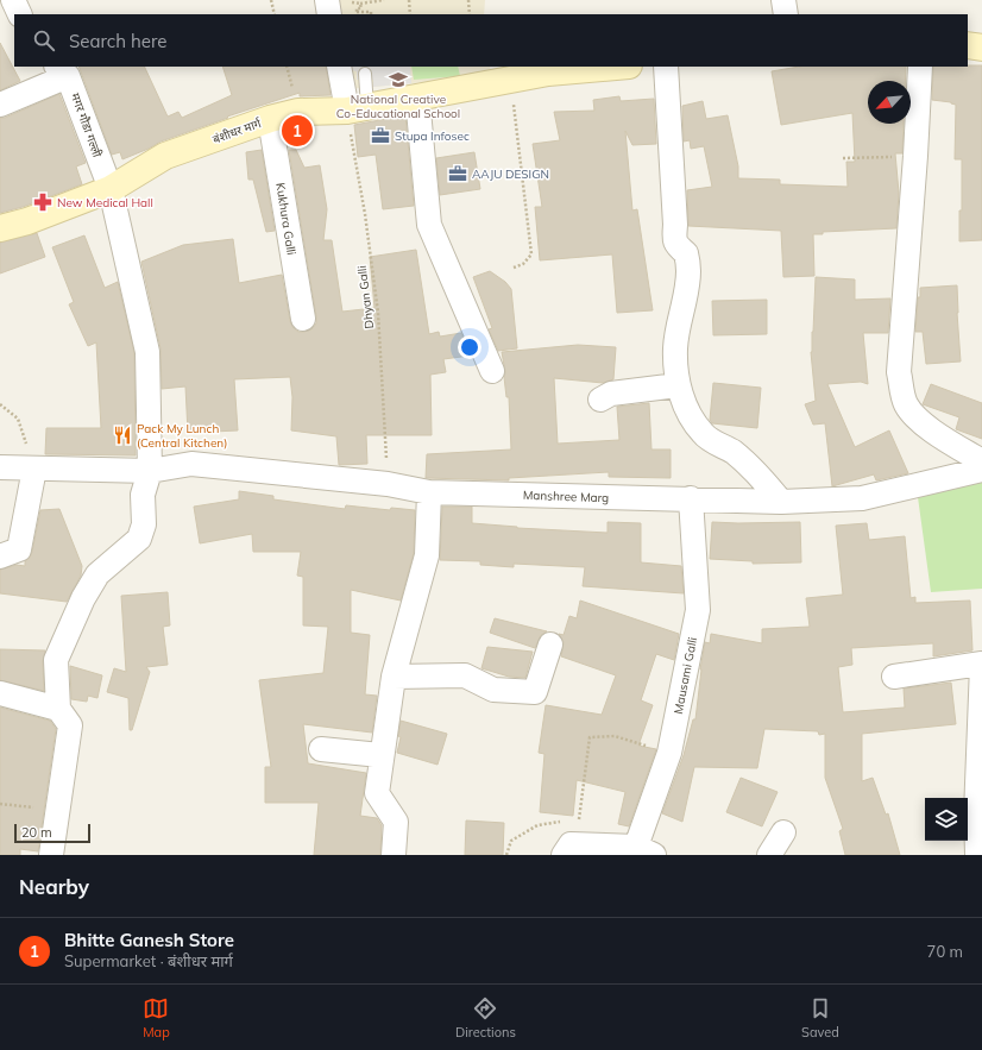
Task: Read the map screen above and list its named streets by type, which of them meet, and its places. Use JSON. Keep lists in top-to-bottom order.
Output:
{
  "streets": {
    "main road": ["बंशीधर मार्ग"],
    "street": [
      "मगर गौडा गल्ली",
      "Kukhura Galli",
      "Manshree Marg",
      "Mausami Galli"
    ],
    "path": ["Dhyan Galli"]
  },
  "crossings": [
    ["मगर गौडा गल्ली", "बंशीधर मार्ग"],
    ["मगर गौडा गल्ली", "Manshree Marg"],
    ["बंशीधर मार्ग", "Kukhura Galli"],
    ["बंशीधर मार्ग", "Dhyan Galli"],
    ["Dhyan Galli", "Manshree Marg"],
    ["Manshree Marg", "Mausami Galli"]
  ],
  "places": {
    "school or university": ["National Creative Co-Educational School"],
    "office": ["Stupa Infosec", "AAJU DESIGN"],
    "pharmacy": ["New Medical Hall"],
    "restaurant": ["Pack My Lunch (Central Kitchen)"]
  },
  "scale_bar": "20 m",
  "north": "bottom left",
  "page": {
    "search": "Search here",
    "pins": "1",
    "scale": "20 m",
    "heading": "Nearby",
    "list": [
      {
        "mark": "1",
        "name": "Bhitte Ganesh Store",
        "note": "Supermarket · बंशीधर मार्ग",
        "value": "70 m"
      }
    ],
    "nav": ["Map", "Directions", "Saved"]
  }
}
